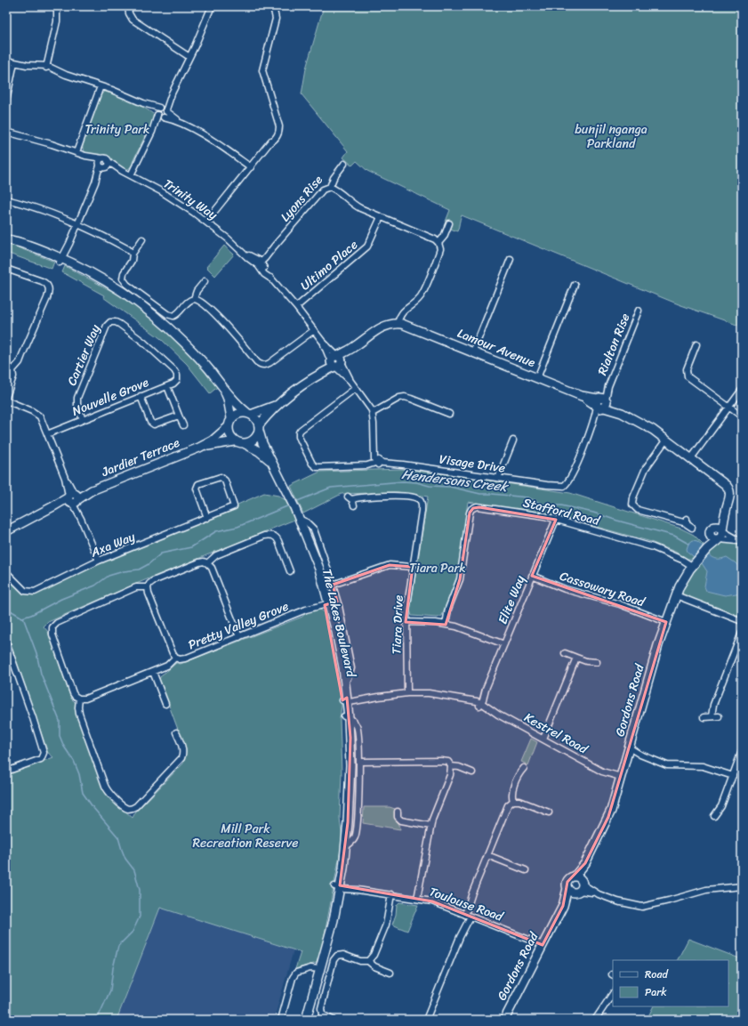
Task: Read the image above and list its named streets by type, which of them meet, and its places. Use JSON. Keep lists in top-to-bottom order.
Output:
{
  "streets": {
    "street": [
      "Lyons Rise",
      "Trinity Way",
      "Ultimo Place",
      "Rialton Rise",
      "Lamour Avenue",
      "Cartier Way",
      "Nouvelle Grove",
      "Jardier Terrace",
      "Visage Drive",
      "Stafford Road",
      "Axa Way",
      "Cassowary Road",
      "Elite Way",
      "The Lakes Boulevard",
      "Tiara Drive",
      "Pretty Valley Grove",
      "Gordons Road",
      "Kestrel Road",
      "Toulouse Road"
    ]
  },
  "crossings": [
    ["Lyons Rise", "Trinity Way"],
    ["Trinity Way", "Ultimo Place"],
    ["Rialton Rise", "Lamour Avenue"],
    ["Rialton Rise", "Visage Drive"],
    ["Lamour Avenue", "Gordons Road"],
    ["Cartier Way", "Nouvelle Grove"],
    ["Jardier Terrace", "The Lakes Boulevard"],
    ["Stafford Road", "Elite Way"],
    ["Stafford Road", "Gordons Road"],
    ["Cassowary Road", "Elite Way"],
    ["Cassowary Road", "Gordons Road"],
    ["Elite Way", "Kestrel Road"],
    ["The Lakes Boulevard", "Pretty Valley Grove"],
    ["The Lakes Boulevard", "Kestrel Road"],
    ["The Lakes Boulevard", "Toulouse Road"],
    ["Tiara Drive", "Kestrel Road"],
    ["Gordons Road", "Kestrel Road"],
    ["Gordons Road", "Toulouse Road"]
  ],
  "water": ["Hendersons Creek"],
  "parks": [
    "Trinity Park",
    "bunjil nganga Parkland",
    "Tiara Park",
    "Mill Park Recreation Reserve"
  ],
  "legend": ["Road", "Park"]
}
